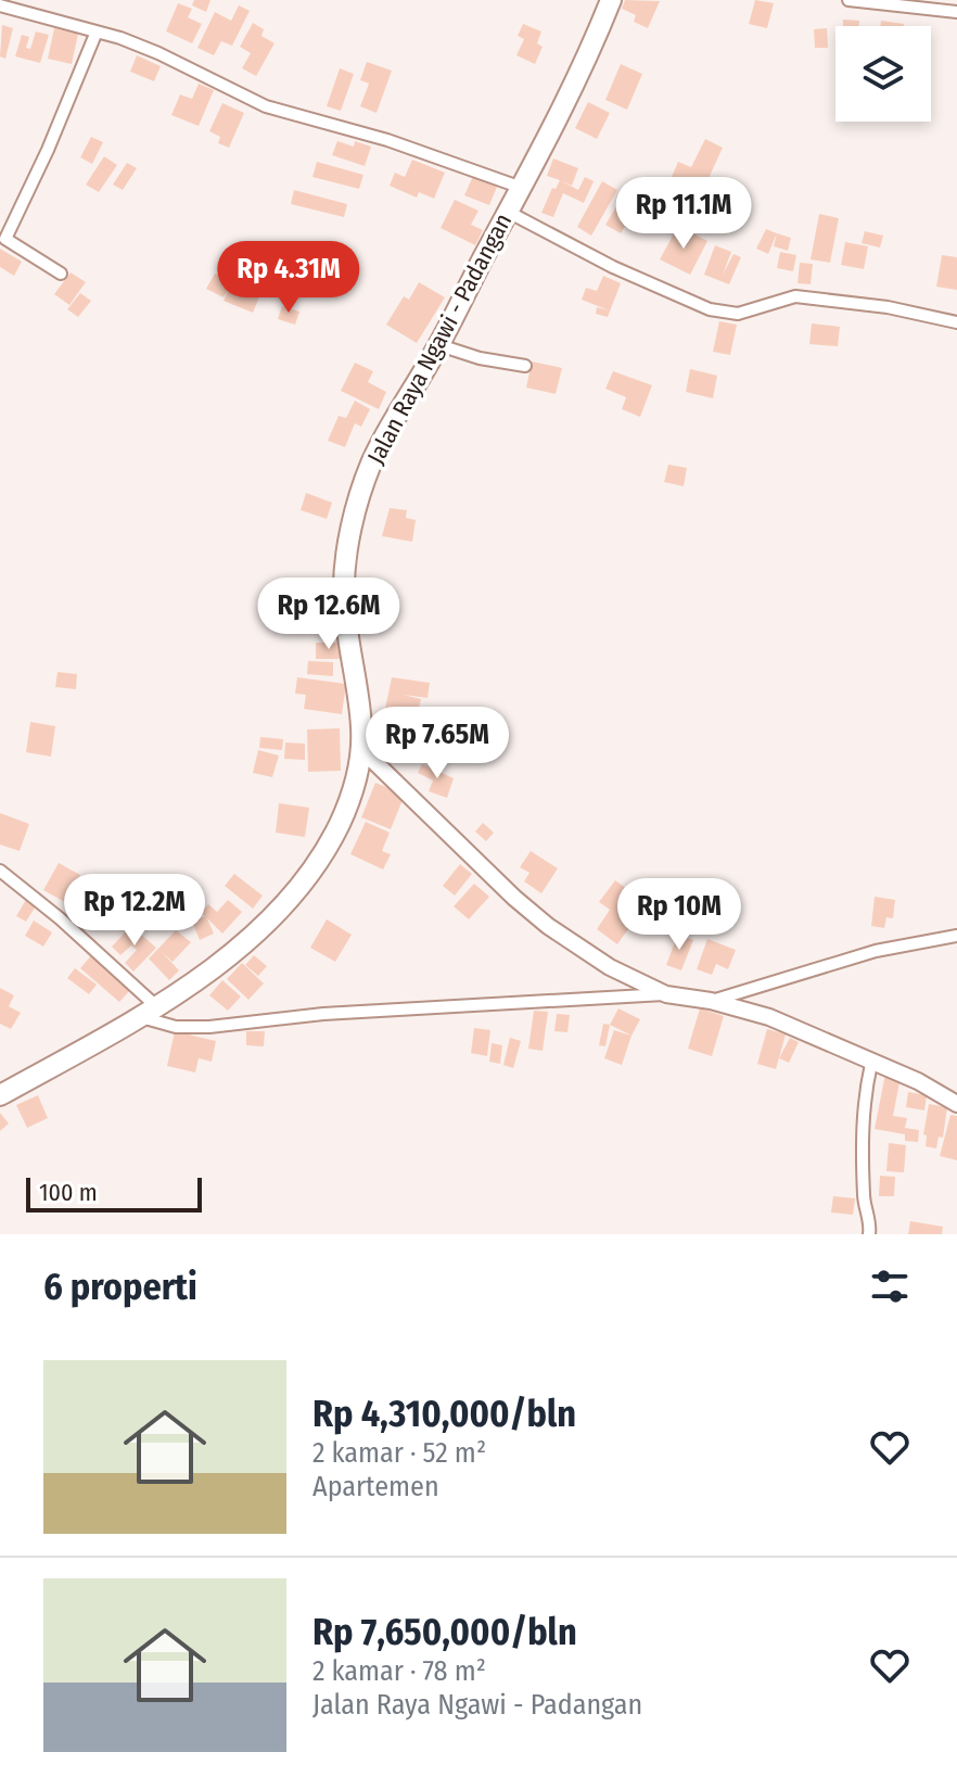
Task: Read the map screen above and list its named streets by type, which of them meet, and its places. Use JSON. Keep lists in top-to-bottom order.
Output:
{
  "streets": {
    "highway": ["Jalan Raya Ngawi - Padangan"]
  },
  "scale_bar": "100 m",
  "page": {
    "price": [
      "Rp 11.1M",
      "Rp 4.31M",
      "Rp 12.6M",
      "Rp 7.65M",
      "Rp 12.2M",
      "Rp 10M"
    ],
    "scale": "100 m",
    "heading": "6 properti",
    "list": [
      {
        "name": "Rp 4,310,000/bln",
        "note": "2 kamar · 52 m² · Apartemen"
      },
      {
        "name": "Rp 7,650,000/bln",
        "note": "2 kamar · 78 m² · Jalan Raya Ngawi - Padangan"
      }
    ]
  }
}
